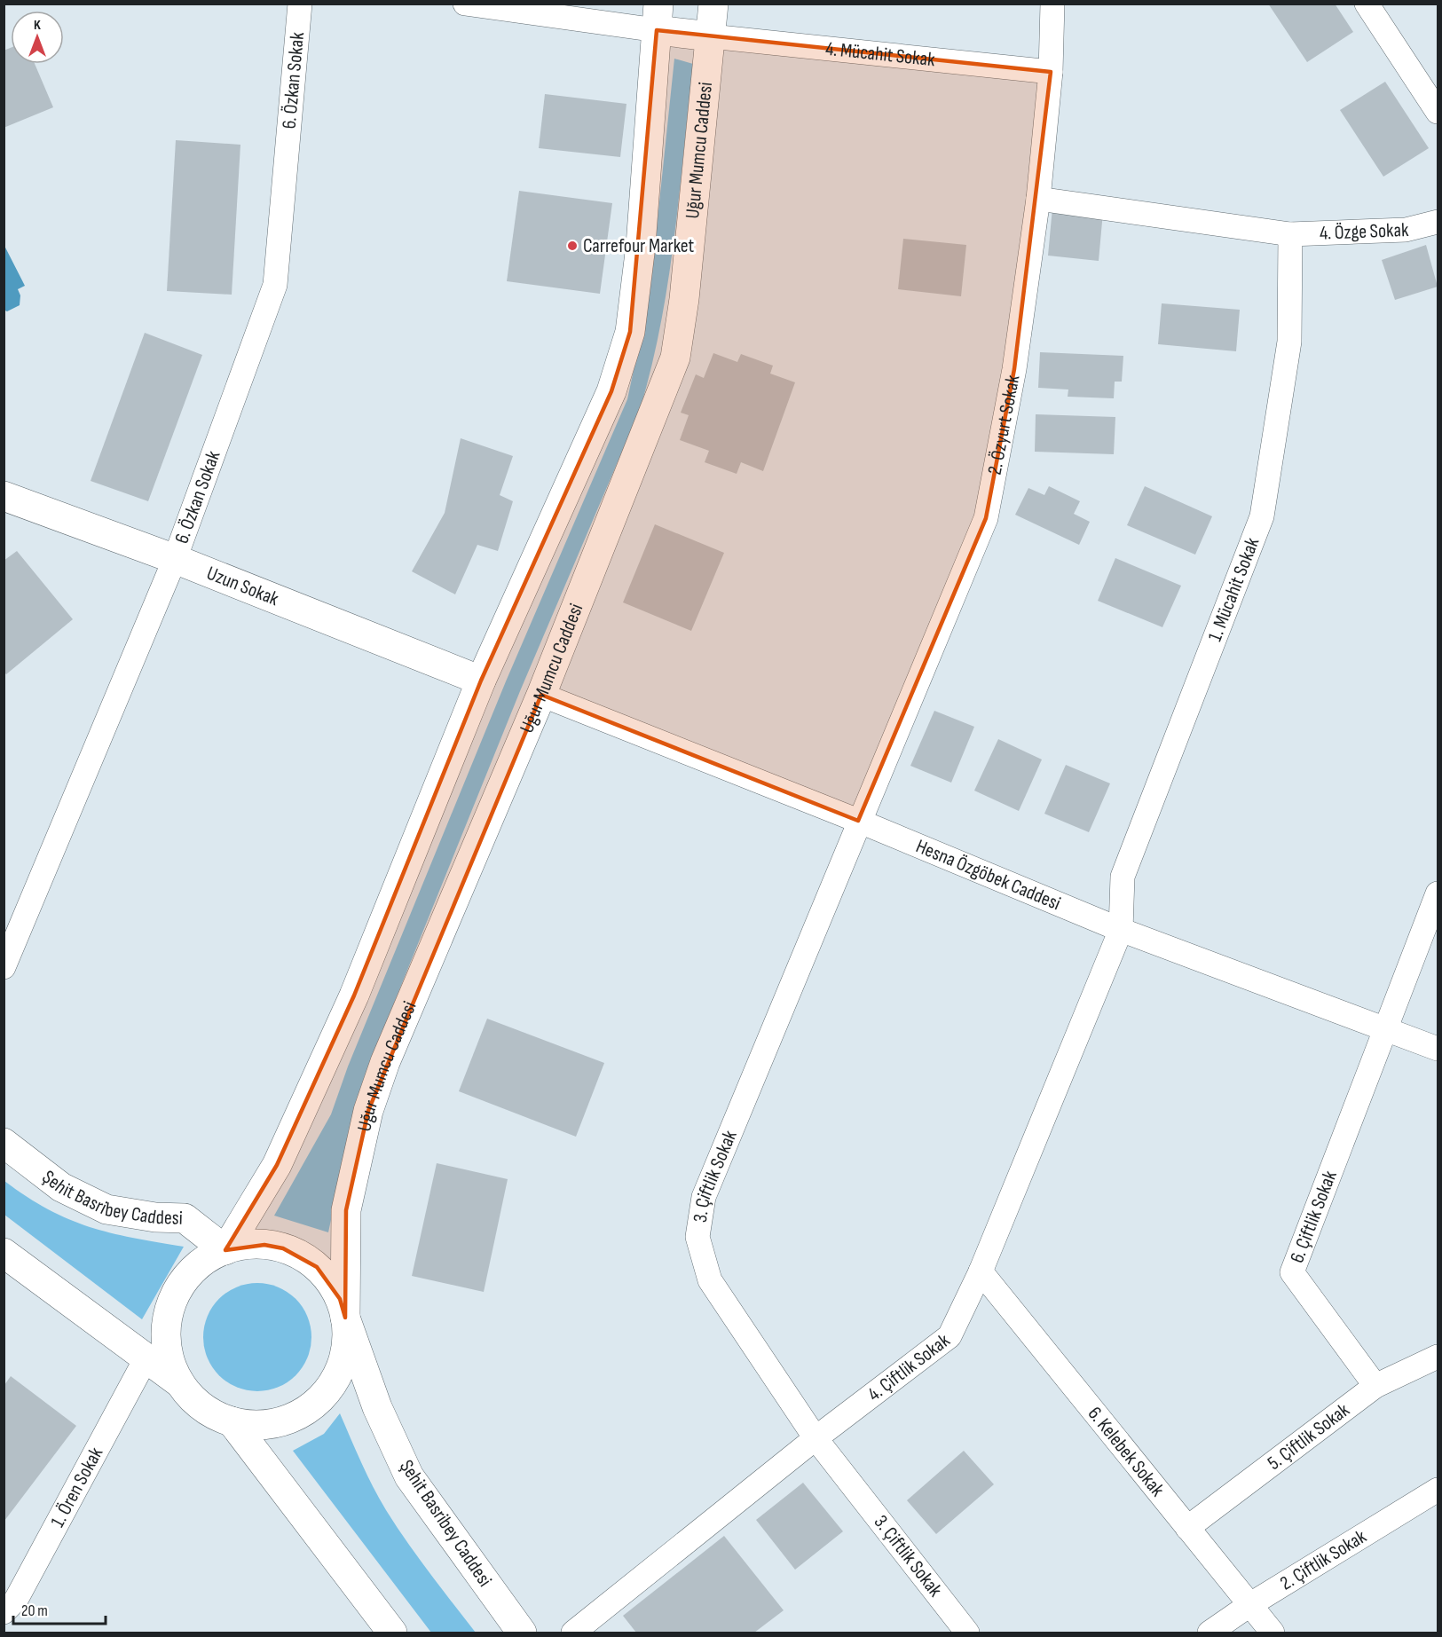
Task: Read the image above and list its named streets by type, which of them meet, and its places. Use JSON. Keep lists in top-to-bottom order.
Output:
{
  "streets": {
    "street": [
      "4. Mücahit Sokak",
      "6. Özkan Sokak",
      "Uğur Mumcu Caddesi",
      "4. Özge Sokak",
      "2. Özyurt Sokak",
      "Uzun Sokak",
      "1. Mücahit Sokak",
      "Hesna Özgöbek Caddesi",
      "3. Çiftlik Sokak",
      "Şehit Basribey Caddesi",
      "6. Çiftlik Sokak",
      "4. Çiftlik Sokak",
      "5. Çiftlik Sokak",
      "6. Kelebek Sokak",
      "1. Ören Sokak",
      "2. Çiftlik Sokak"
    ]
  },
  "crossings": [
    ["4. Mücahit Sokak", "Uğur Mumcu Caddesi"],
    ["4. Mücahit Sokak", "2. Özyurt Sokak"],
    ["6. Özkan Sokak", "Uzun Sokak"],
    ["Uğur Mumcu Caddesi", "Hesna Özgöbek Caddesi"],
    ["Uğur Mumcu Caddesi", "Şehit Basribey Caddesi"],
    ["4. Özge Sokak", "2. Özyurt Sokak"],
    ["4. Özge Sokak", "1. Mücahit Sokak"],
    ["2. Özyurt Sokak", "Hesna Özgöbek Caddesi"],
    ["2. Özyurt Sokak", "3. Çiftlik Sokak"],
    ["1. Mücahit Sokak", "Hesna Özgöbek Caddesi"],
    ["1. Mücahit Sokak", "4. Çiftlik Sokak"],
    ["Hesna Özgöbek Caddesi", "3. Çiftlik Sokak"],
    ["Hesna Özgöbek Caddesi", "6. Çiftlik Sokak"],
    ["Hesna Özgöbek Caddesi", "4. Çiftlik Sokak"],
    ["3. Çiftlik Sokak", "4. Çiftlik Sokak"],
    ["6. Çiftlik Sokak", "5. Çiftlik Sokak"],
    ["4. Çiftlik Sokak", "6. Kelebek Sokak"],
    ["5. Çiftlik Sokak", "6. Kelebek Sokak"],
    ["6. Kelebek Sokak", "2. Çiftlik Sokak"]
  ],
  "places": ["Carrefour Market"],
  "scale_bar": "20 m",
  "north": "top"
}
